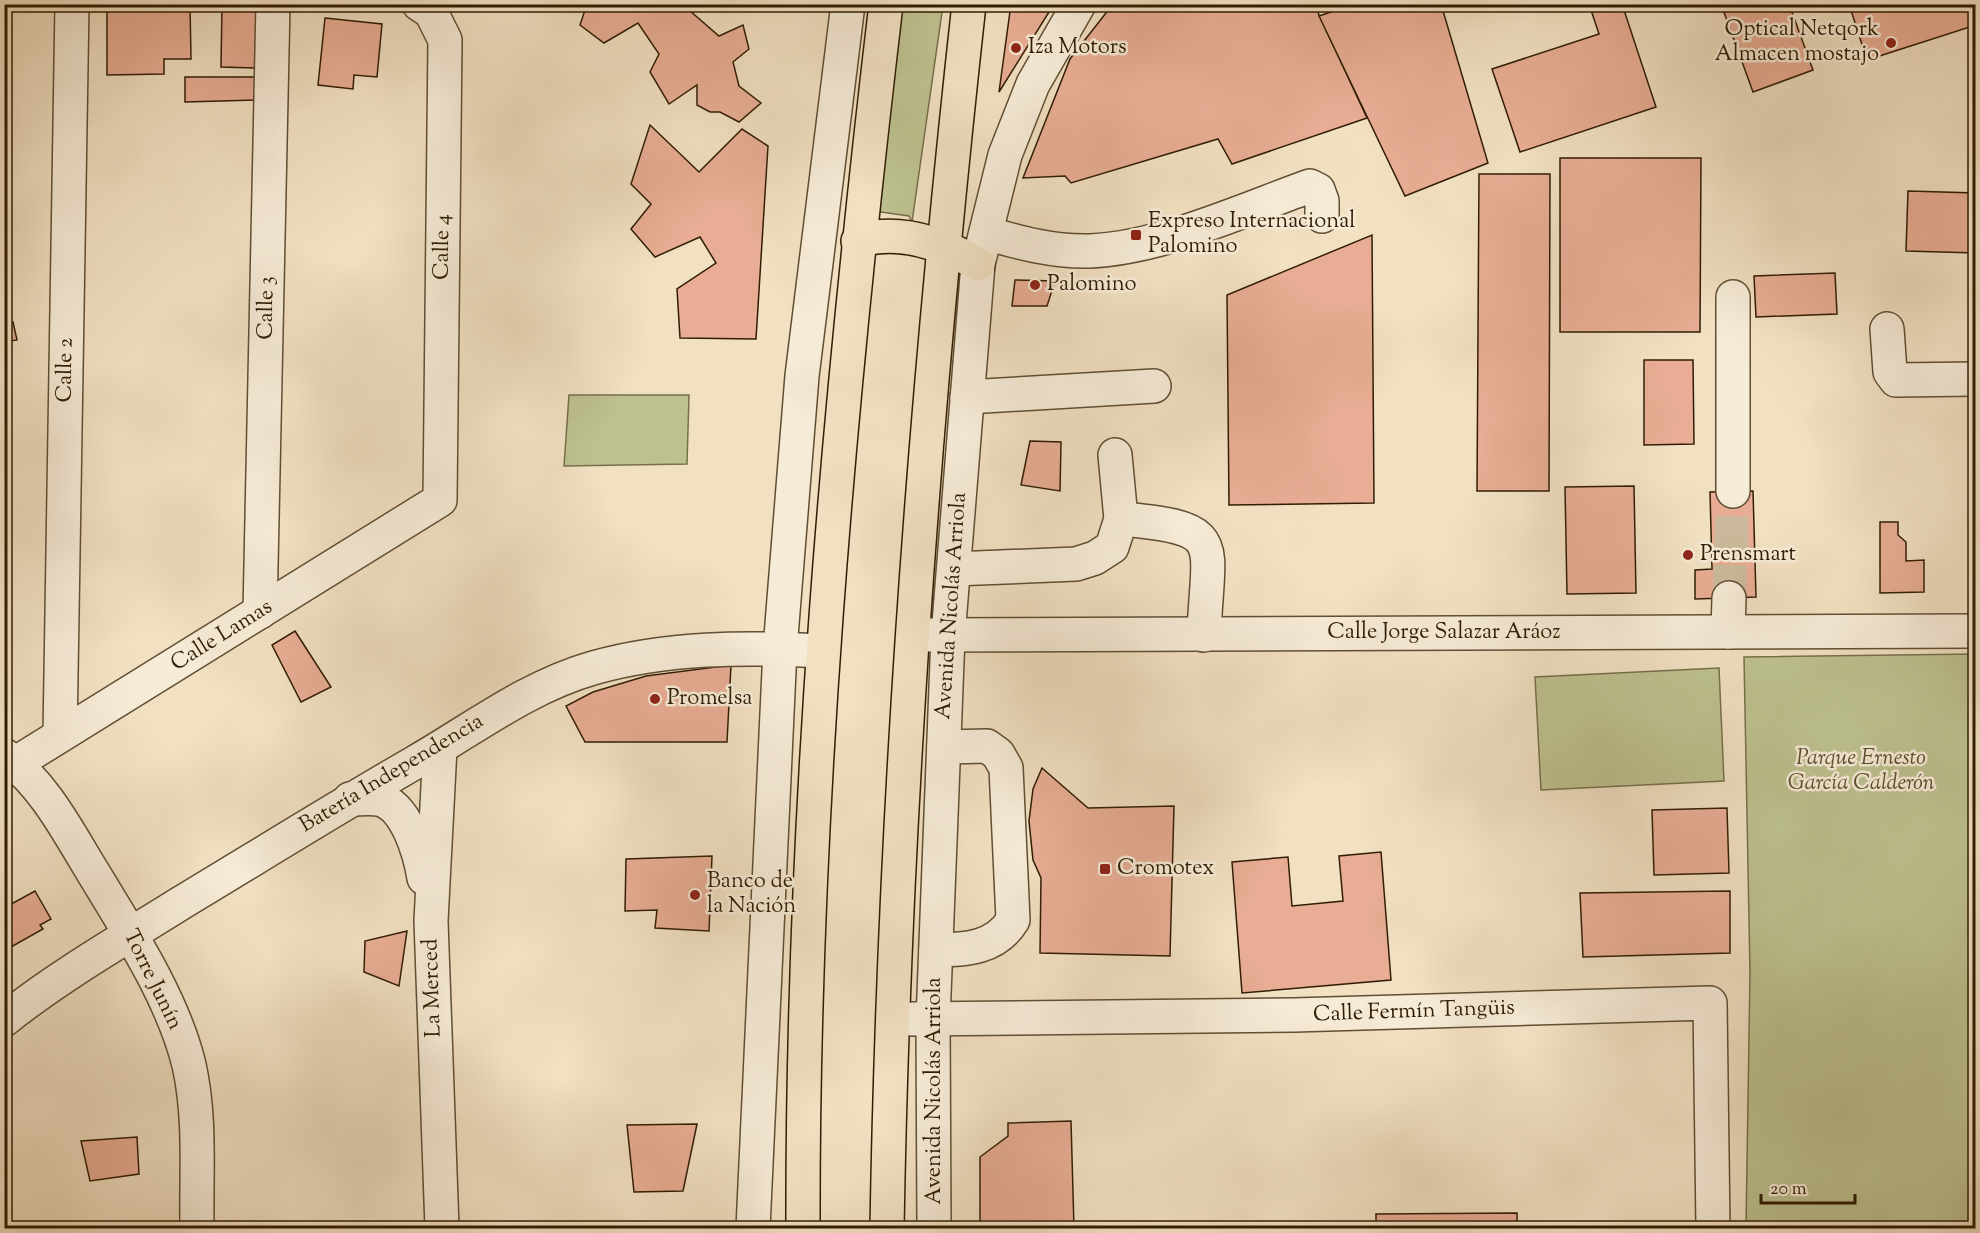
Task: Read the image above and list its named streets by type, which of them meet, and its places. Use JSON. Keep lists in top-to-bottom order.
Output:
{
  "streets": {
    "main road": ["Avenida Nicolás Arriola"],
    "street": [
      "Calle 4",
      "Calle 3",
      "Calle 2",
      "Calle Jorge Salazar Aráoz",
      "Calle Lamas",
      "Batería Independencia",
      "Torre Junín",
      "La Merced",
      "Calle Fermín Tangüis"
    ]
  },
  "crossings": [
    ["Calle 4", "Calle Lamas"],
    ["Calle 3", "Calle Lamas"],
    ["Calle 2", "Calle Lamas"],
    ["Avenida Nicolás Arriola", "Calle Jorge Salazar Aráoz"],
    ["Avenida Nicolás Arriola", "Calle Fermín Tangüis"],
    ["Calle Lamas", "Torre Junín"],
    ["Batería Independencia", "Torre Junín"],
    ["Batería Independencia", "La Merced"]
  ],
  "parks": ["Parque Ernesto García Calderón"],
  "places": {
    "other": [
      "Optical Netqork Almacen mostajo",
      "Iza Motors",
      "Palomino",
      "Prensmart",
      "Promelsa",
      "Banco de la Nación"
    ],
    "transit": ["Expreso Internacional Palomino", "Cromotex"]
  },
  "scale_bar": "20 m"
}
